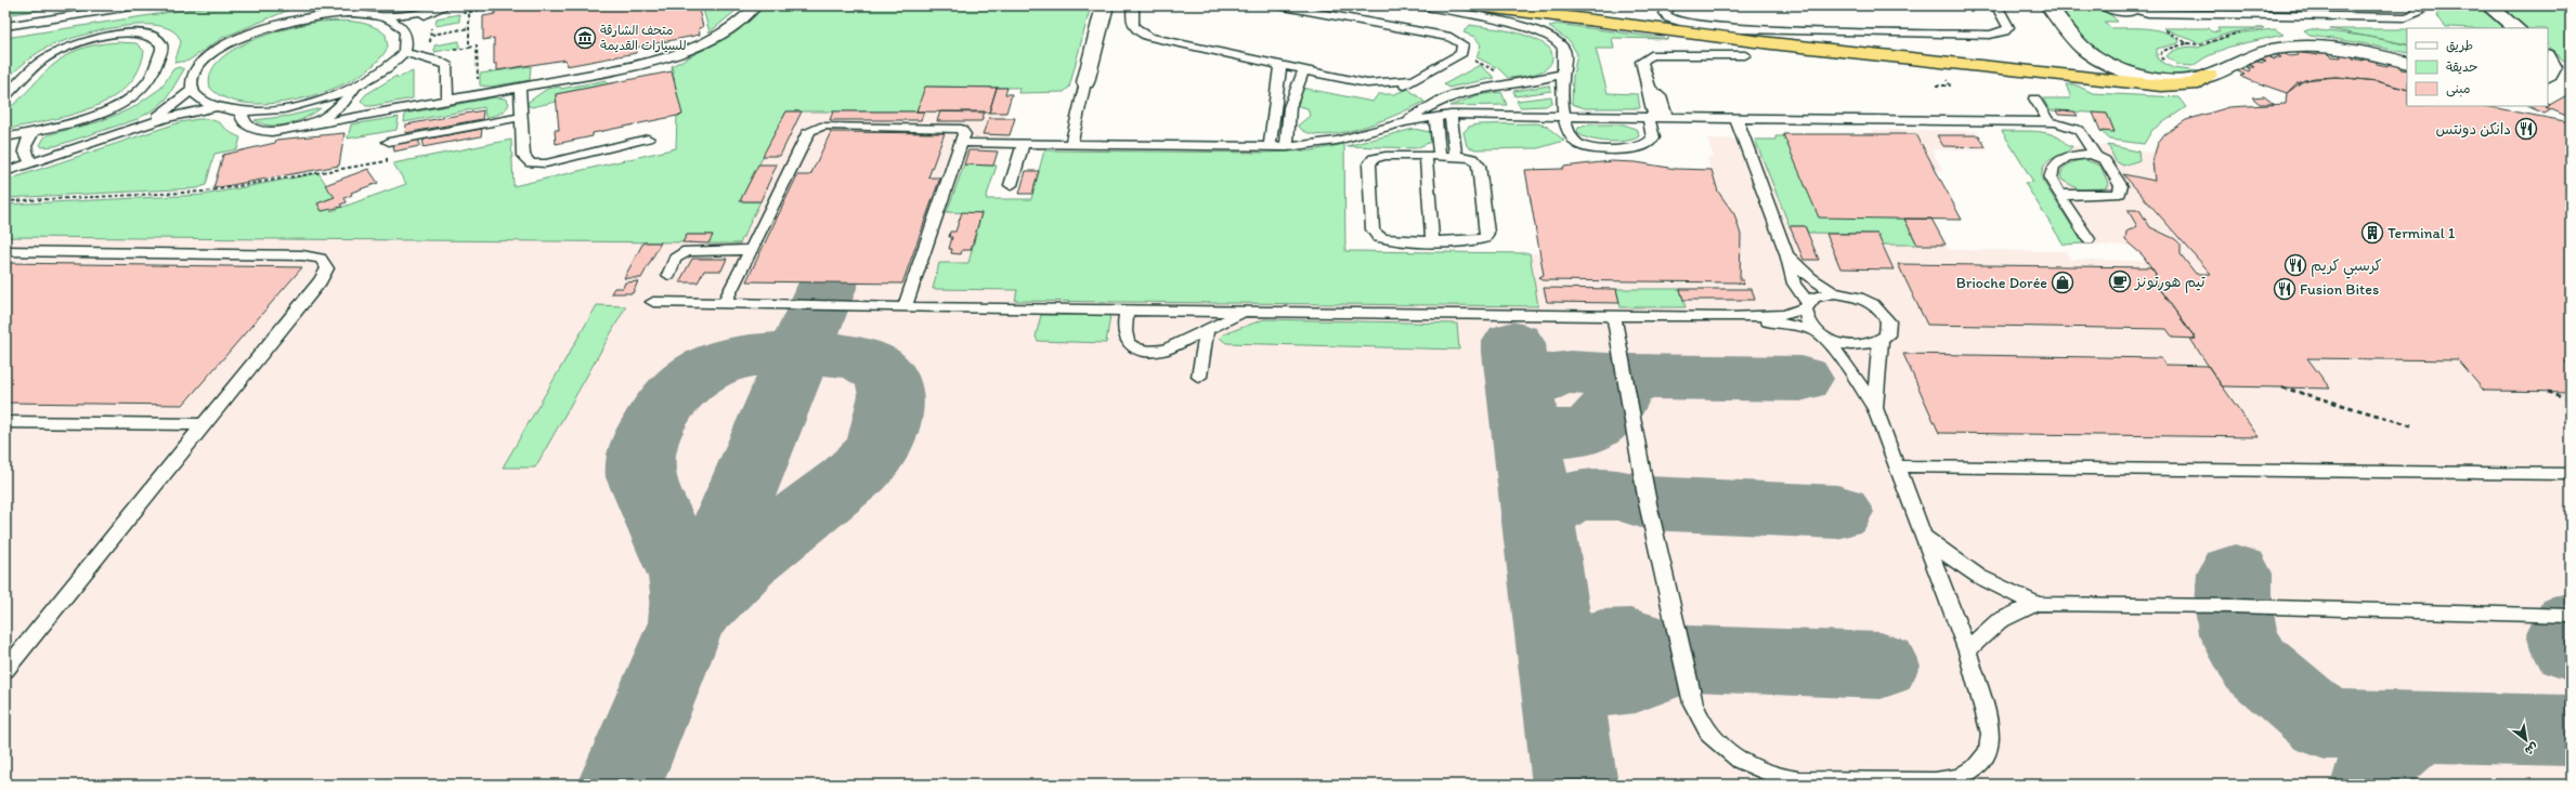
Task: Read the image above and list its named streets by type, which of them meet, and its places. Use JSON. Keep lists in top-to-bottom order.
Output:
{
  "places": {
    "museum": ["متحف الشارقة للسيارات القديمة"],
    "restaurant": ["دانكن دونتس", "كرسبي كريم", "Fusion Bites"],
    "building": ["Terminal 1"],
    "cafe": ["تيم هورتونز"],
    "shop": ["Brioche Dorée"]
  },
  "legend": ["طريق", "حديقة", "مبنى"],
  "north": "bottom right"
}
